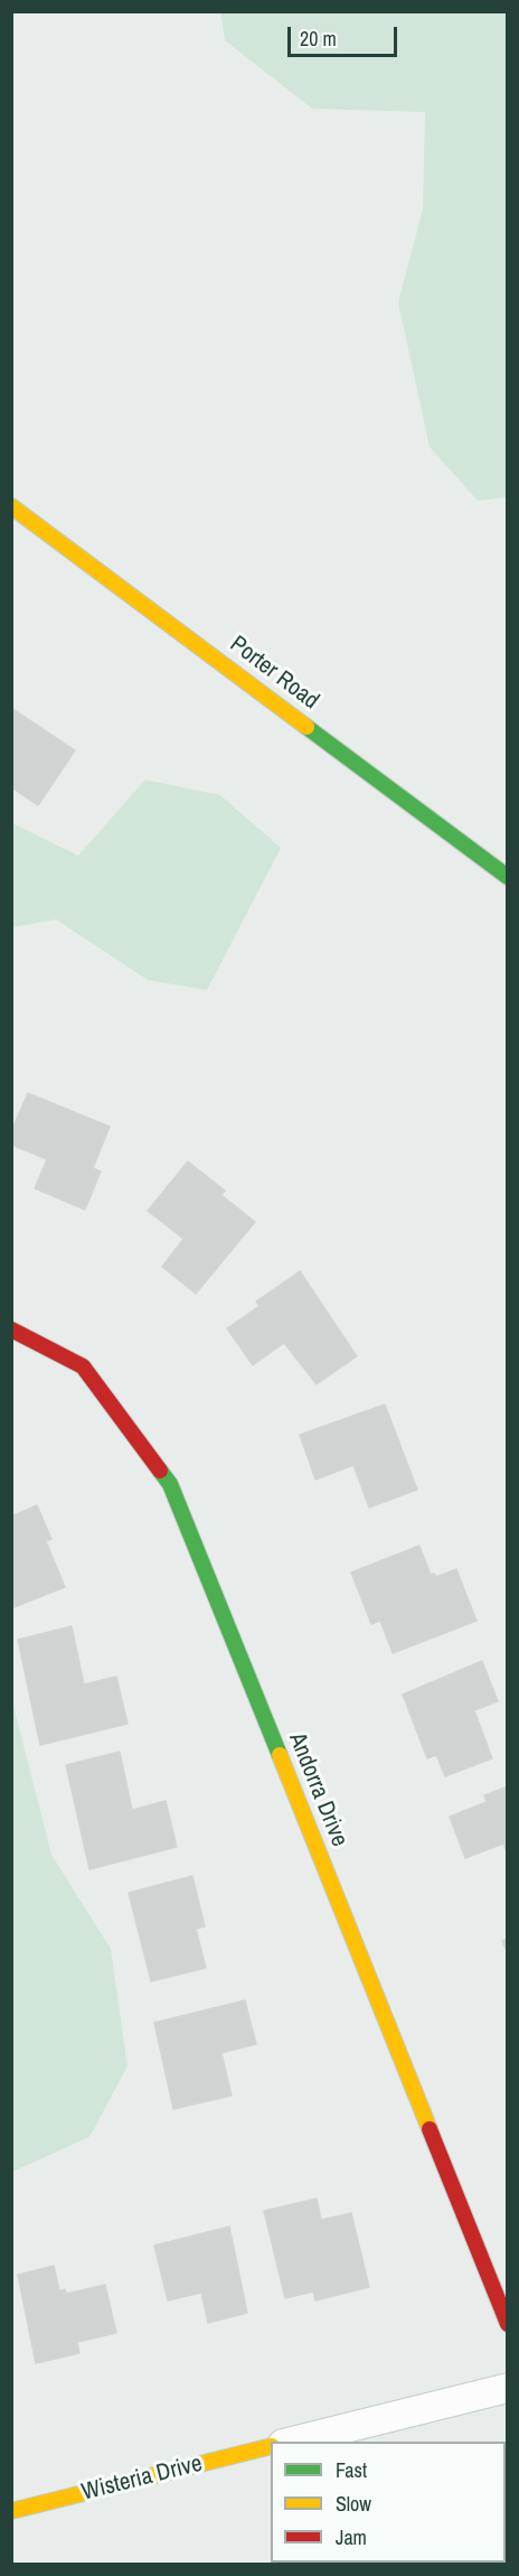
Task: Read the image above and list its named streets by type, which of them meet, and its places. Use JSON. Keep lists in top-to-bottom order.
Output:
{
  "streets": {
    "street": ["Porter Road", "Andorra Drive", "Wisteria Drive"]
  },
  "legend": ["Fast", "Slow", "Jam"],
  "scale_bar": "20 m"
}
